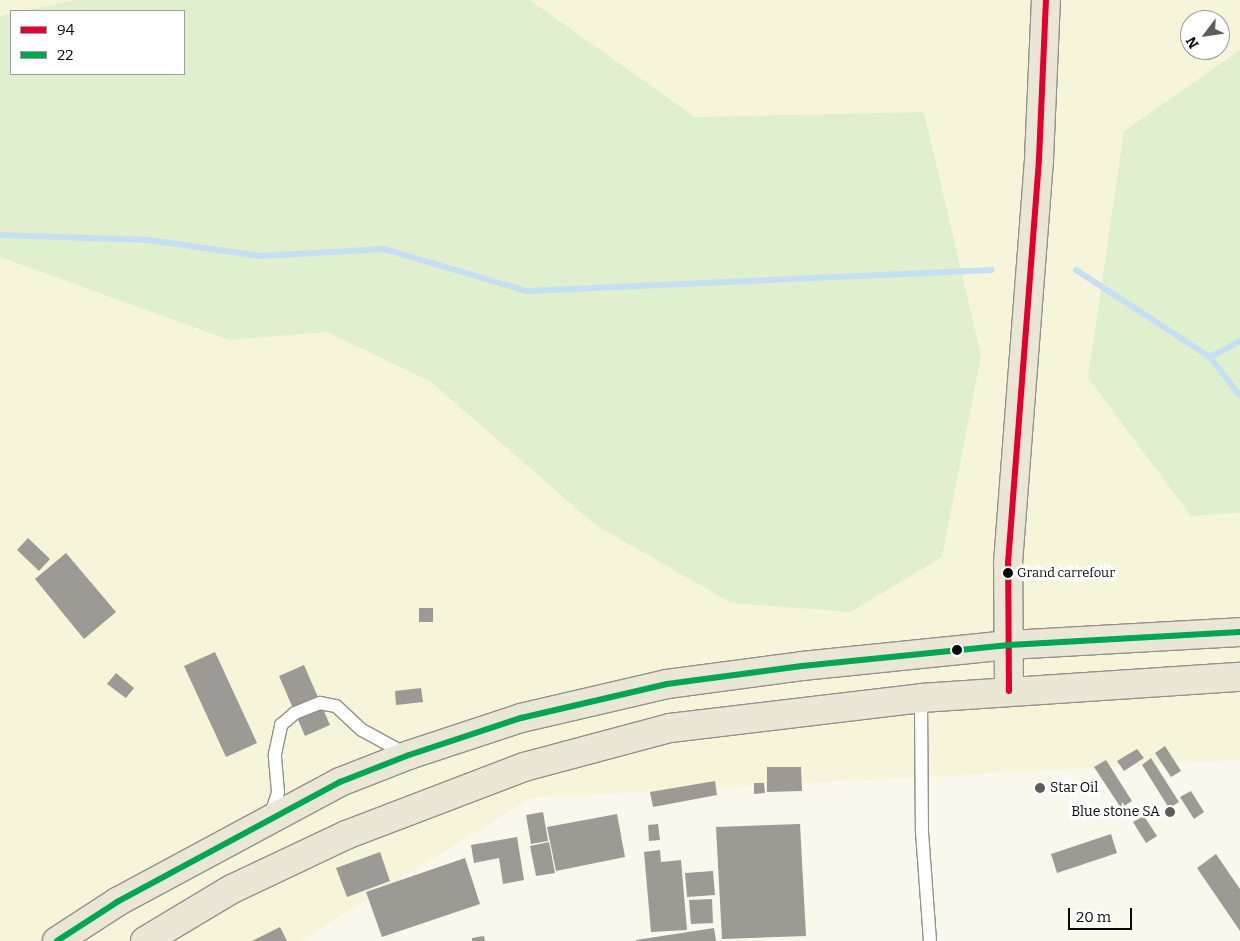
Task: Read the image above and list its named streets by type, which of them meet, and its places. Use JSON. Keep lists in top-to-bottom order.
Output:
{
  "places": ["Grand carrefour", "Star Oil", "Blue stone SA"],
  "lines": ["transit line 94", "transit line 22"],
  "legend": ["94", "22"],
  "scale_bar": "20 m",
  "north": "bottom left"
}
